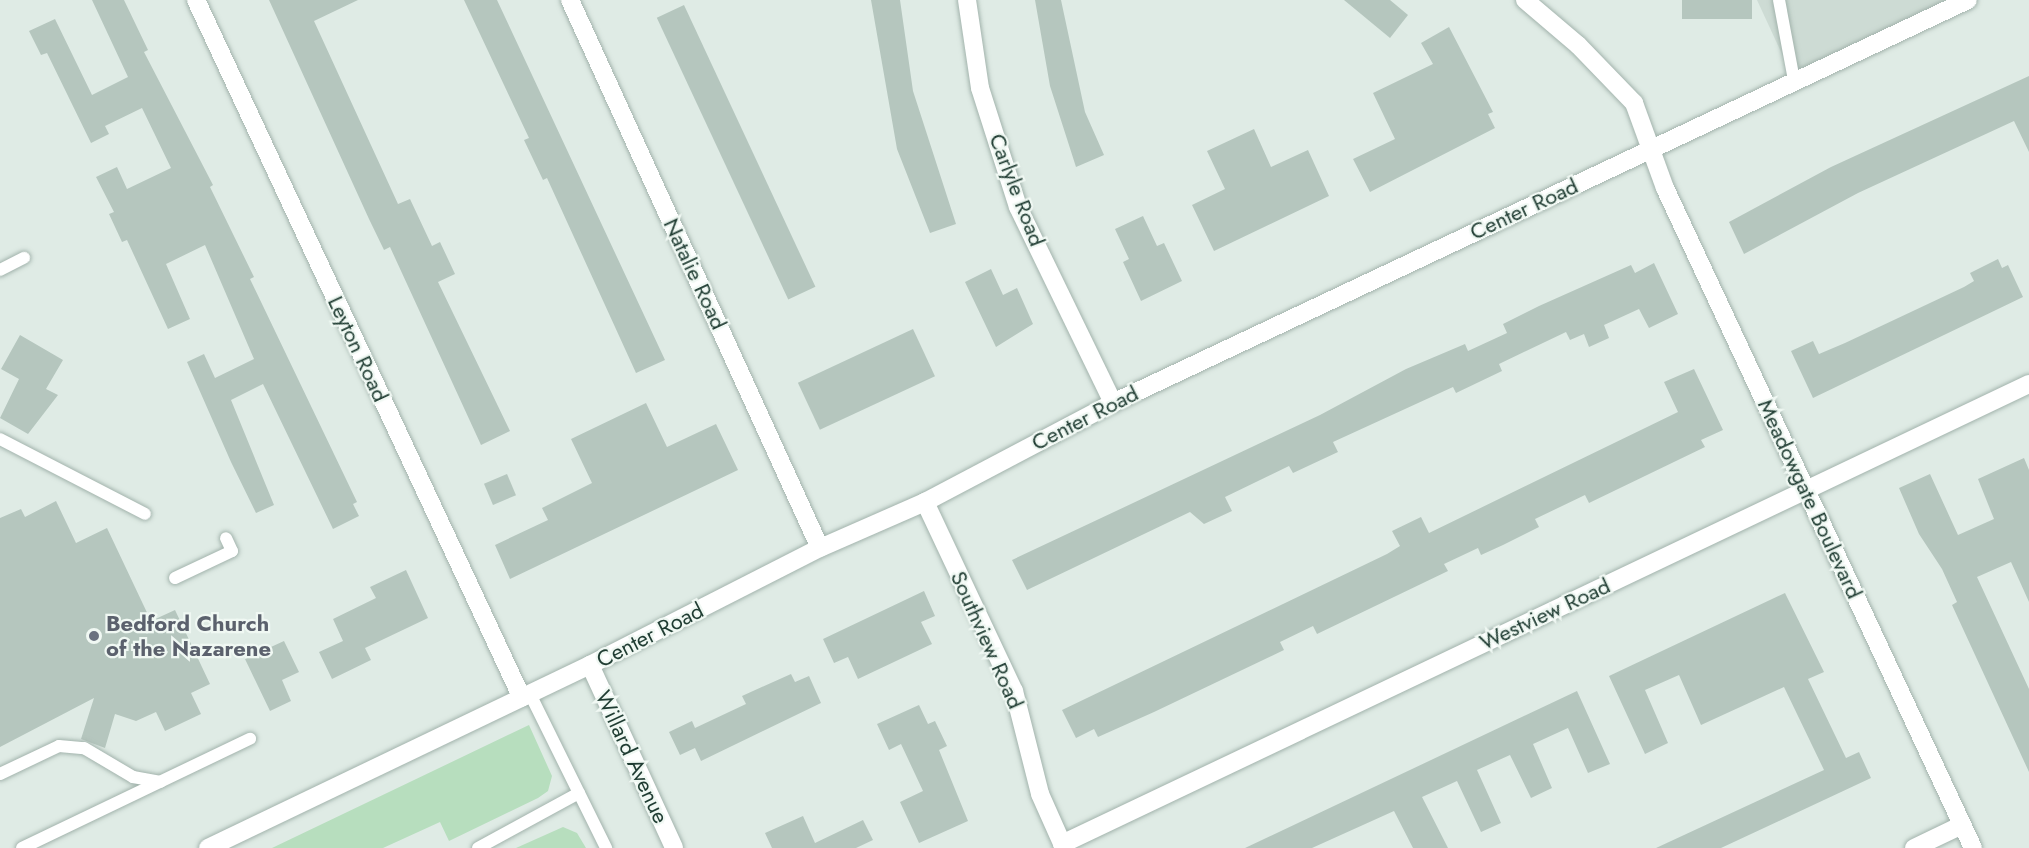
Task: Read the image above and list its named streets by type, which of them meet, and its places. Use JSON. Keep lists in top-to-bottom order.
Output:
{
  "streets": {
    "street": [
      "Carlyle Road",
      "Center Road",
      "Natalie Road",
      "Leyton Road",
      "Meadowgate Boulevard",
      "Westview Road",
      "Southview Road",
      "Willard Avenue"
    ]
  },
  "crossings": [
    ["Carlyle Road", "Center Road"],
    ["Center Road", "Natalie Road"],
    ["Center Road", "Leyton Road"],
    ["Center Road", "Meadowgate Boulevard"],
    ["Center Road", "Southview Road"],
    ["Center Road", "Willard Avenue"],
    ["Meadowgate Boulevard", "Westview Road"],
    ["Westview Road", "Southview Road"]
  ],
  "places": ["Bedford Church of the Nazarene"]
}
